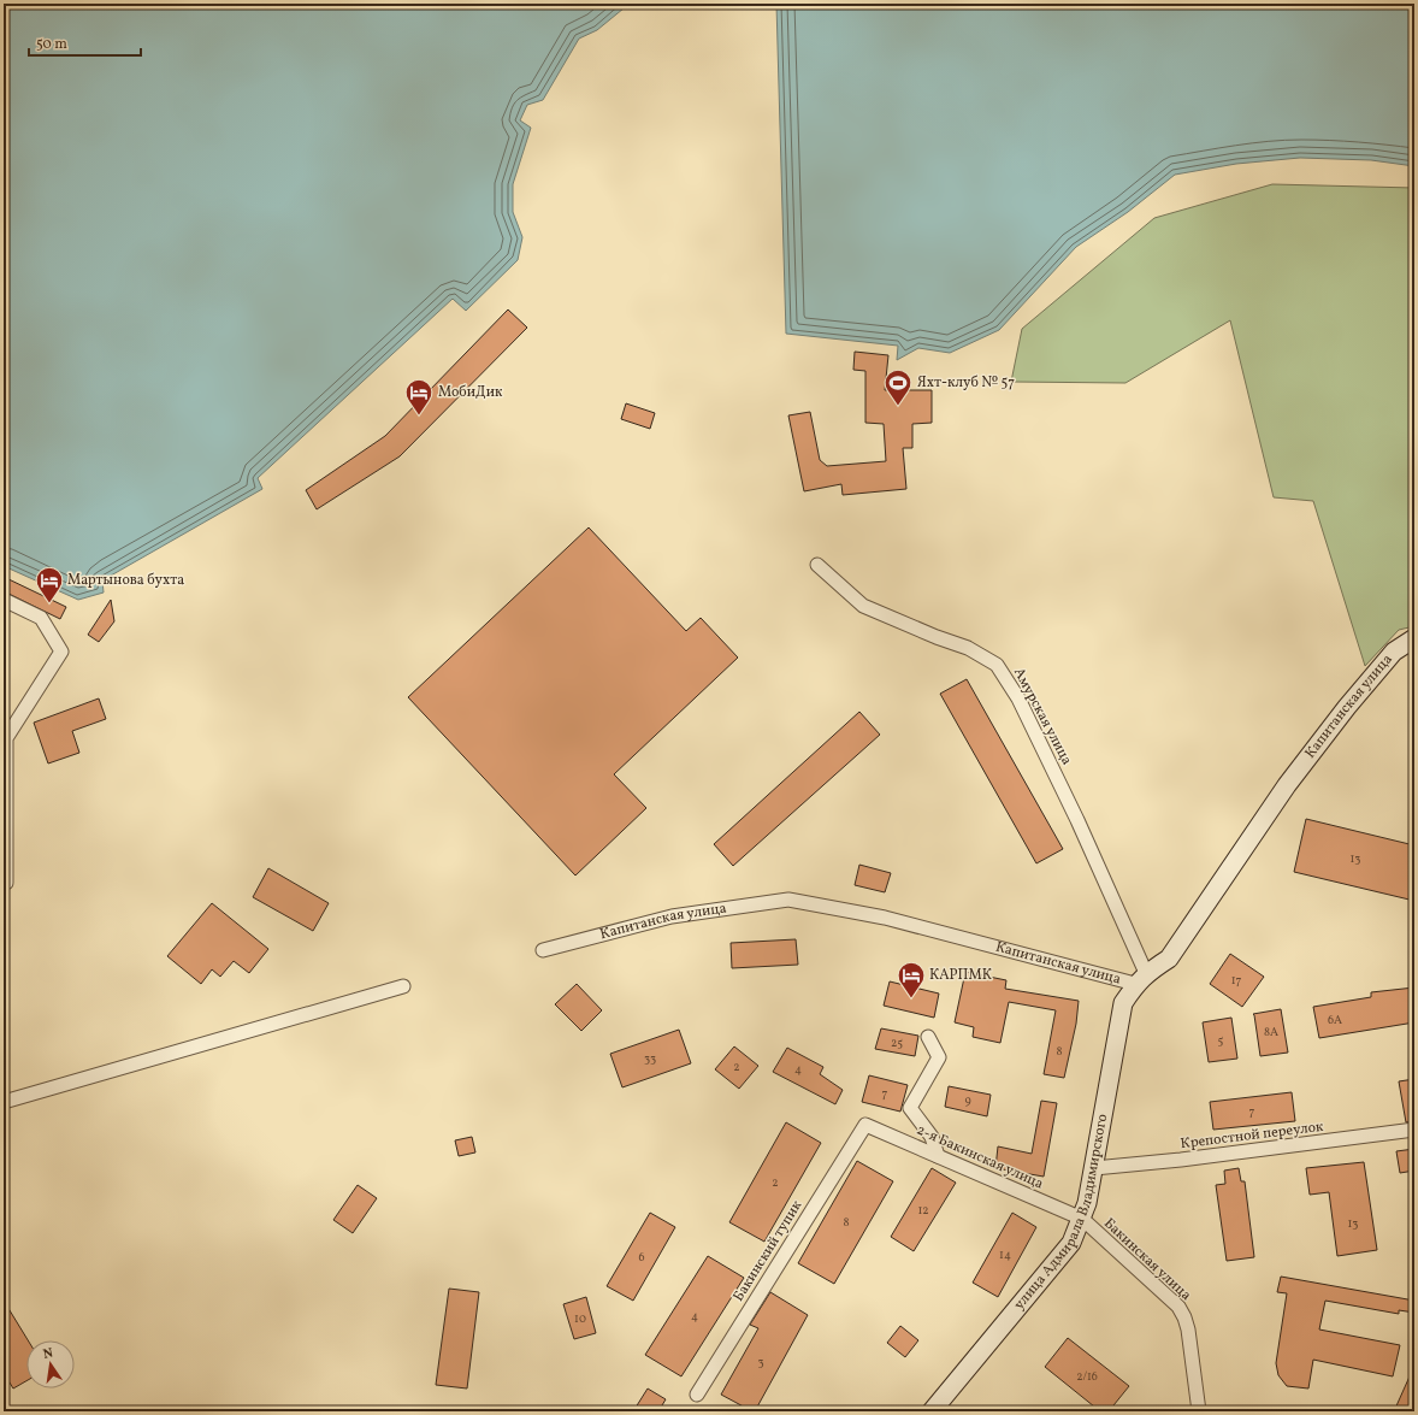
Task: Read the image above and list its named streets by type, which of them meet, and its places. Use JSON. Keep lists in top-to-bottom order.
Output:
{
  "streets": {
    "main road": ["Капитанская улица", "улица Адмирала Владимирского"],
    "street": [
      "Амурская улица",
      "Крепостной переулок",
      "2-я Бакинская улица",
      "Бакинский тупик",
      "Бакинская улица"
    ]
  },
  "crossings": [
    ["Капитанская улица", "Амурская улица"],
    ["Капитанская улица", "улица Адмирала Владимирского"],
    ["Амурская улица", "улица Адмирала Владимирского"],
    ["Крепостной переулок", "улица Адмирала Владимирского"],
    ["2-я Бакинская улица", "улица Адмирала Владимирского"],
    ["2-я Бакинская улица", "Бакинский тупик"],
    ["2-я Бакинская улица", "Бакинская улица"],
    ["улица Адмирала Владимирского", "Бакинская улица"]
  ],
  "places": {
    "sports": ["Яхт-клуб № 57"],
    "hotel": ["МобиДик", "Мартынова бухта", "КАРПМК"]
  },
  "house_numbers": [
    "13",
    "17",
    "6А",
    "8А",
    "5",
    "25",
    "8",
    "33",
    "2",
    "4",
    "7",
    "9",
    "7",
    "2",
    "12",
    "8",
    "13",
    "14",
    "6",
    "4",
    "10",
    "3",
    "2/16"
  ],
  "scale_bar": "50 m",
  "north": "top"
}
